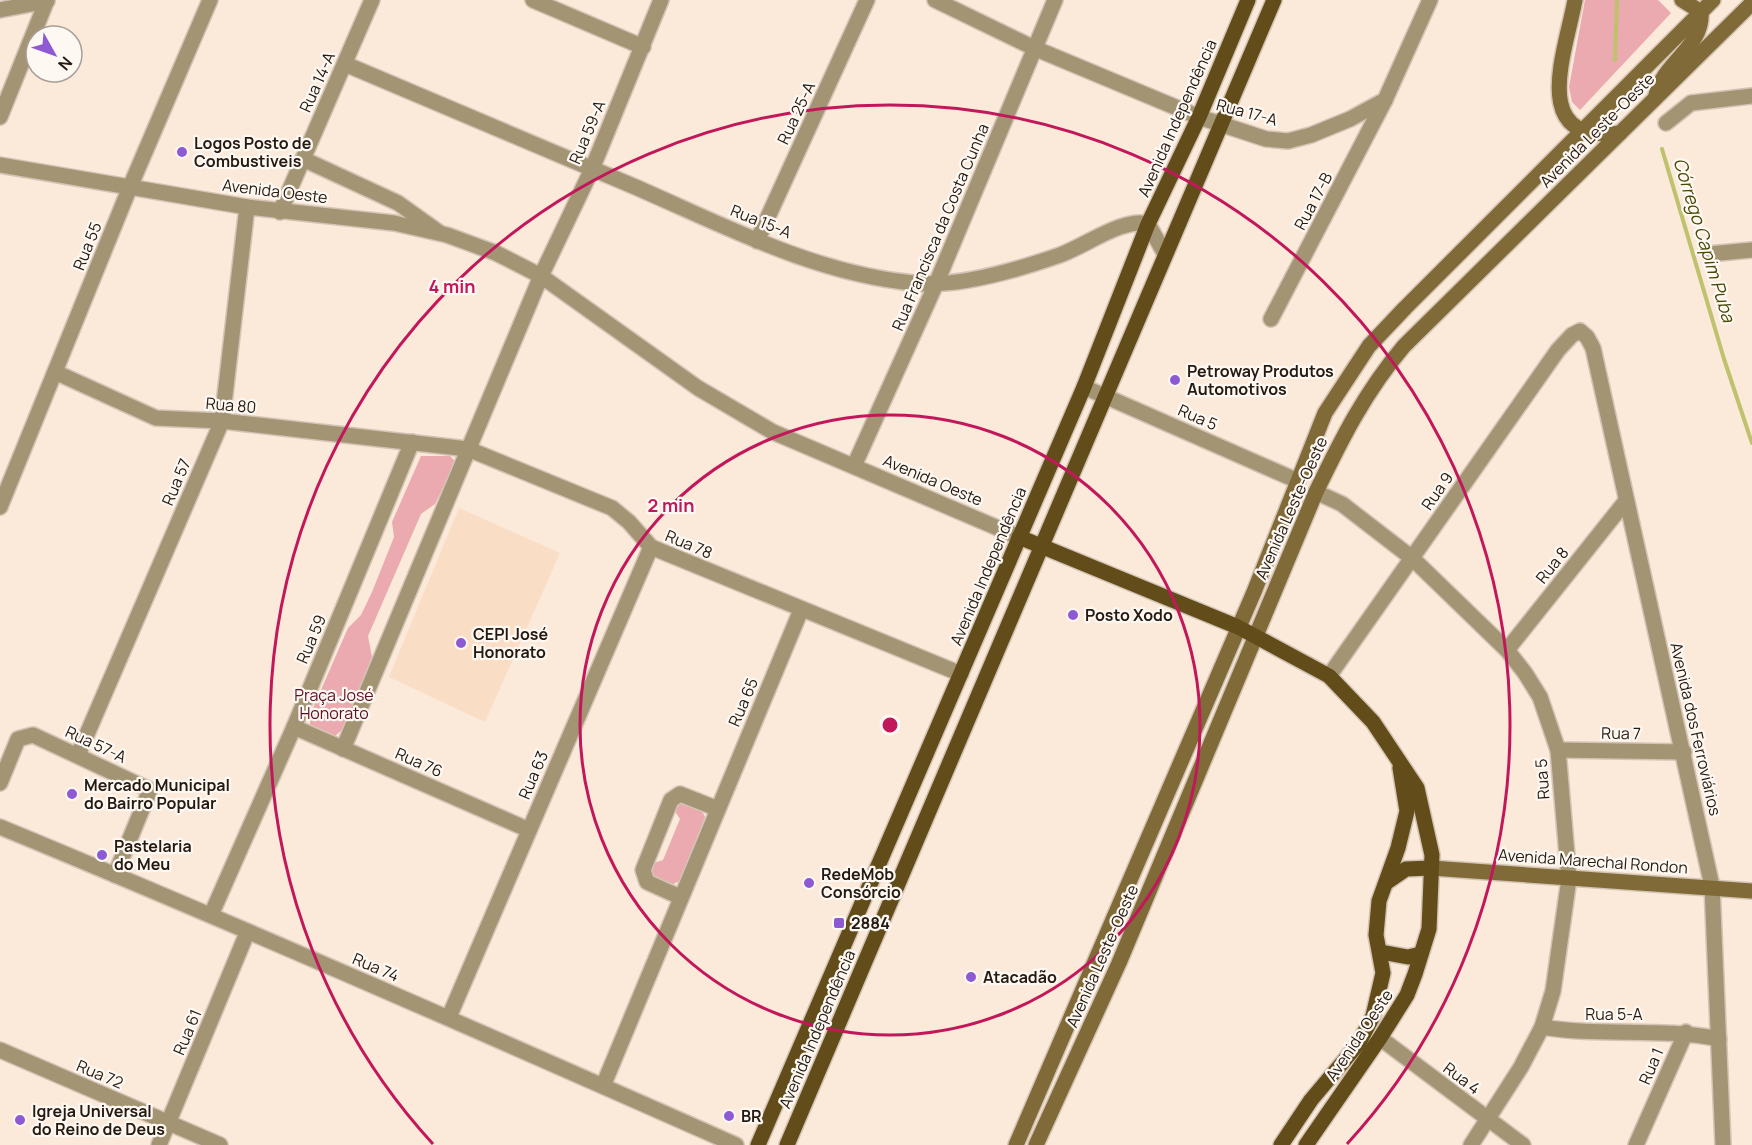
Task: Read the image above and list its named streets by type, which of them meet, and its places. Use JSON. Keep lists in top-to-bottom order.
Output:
{
  "streets": {
    "main road": [
      "Avenida Independência",
      "Avenida Leste-Oeste",
      "Avenida Oeste",
      "Avenida Marechal Rondon"
    ],
    "street": [
      "Rua 14-A",
      "Rua 17-A",
      "Rua 25-A",
      "Rua 59-A",
      "Rua 17-B",
      "Rua 15-A",
      "Rua Francisca da Costa Cunha",
      "Rua 55",
      "Rua 80",
      "Rua 5",
      "Rua 57",
      "Rua 9",
      "Rua 78",
      "Rua 8",
      "Rua 59",
      "Rua 65",
      "Avenida dos Ferroviários",
      "Rua 7",
      "Rua 57-A",
      "Rua 76",
      "Rua 63",
      "Rua 74",
      "Rua 5-A",
      "Rua 61",
      "Rua 1",
      "Rua 72",
      "Rua 4"
    ]
  },
  "crossings": [
    ["Rua 14-A", "Avenida Oeste"],
    ["Rua 14-A", "Rua 15-A"],
    ["Rua 17-A", "Avenida Independência"],
    ["Rua 17-A", "Rua 17-B"],
    ["Rua 17-A", "Rua Francisca da Costa Cunha"],
    ["Rua 25-A", "Rua 15-A"],
    ["Avenida Independência", "Avenida Oeste"],
    ["Avenida Independência", "Rua 15-A"],
    ["Avenida Independência", "Rua 5"],
    ["Avenida Independência", "Rua 78"],
    ["Avenida Leste-Oeste", "Avenida Oeste"],
    ["Avenida Leste-Oeste", "Rua 5"],
    ["Rua 59-A", "Avenida Oeste"],
    ["Rua 59-A", "Rua 15-A"],
    ["Avenida Oeste", "Rua Francisca da Costa Cunha"],
    ["Avenida Oeste", "Rua 55"],
    ["Avenida Oeste", "Rua 57"],
    ["Avenida Oeste", "Rua 9"],
    ["Avenida Oeste", "Avenida Marechal Rondon"],
    ["Avenida Oeste", "Rua 4"],
    ["Rua 15-A", "Rua Francisca da Costa Cunha"],
    ["Rua 55", "Rua 80"],
    ["Rua 80", "Rua 57"],
    ["Rua 80", "Rua 78"],
    ["Rua 80", "Rua 59"],
    ["Rua 5", "Rua 9"],
    ["Rua 5", "Rua 8"],
    ["Rua 5", "Rua 7"],
    ["Rua 5", "Avenida Marechal Rondon"],
    ["Rua 5", "Rua 5-A"],
    ["Rua 5", "Rua 4"],
    ["Rua 57", "Rua 57-A"],
    ["Rua 9", "Avenida dos Ferroviários"],
    ["Rua 78", "Rua 59"],
    ["Rua 78", "Rua 65"],
    ["Rua 78", "Rua 63"],
    ["Rua 8", "Avenida dos Ferroviários"],
    ["Rua 59", "Rua 76"],
    ["Rua 59", "Rua 74"],
    ["Rua 65", "Rua 74"],
    ["Avenida dos Ferroviários", "Rua 7"],
    ["Avenida dos Ferroviários", "Avenida Marechal Rondon"],
    ["Rua 57-A", "Rua 74"],
    ["Rua 76", "Rua 63"],
    ["Rua 63", "Rua 74"],
    ["Rua 74", "Rua 61"],
    ["Rua 5-A", "Rua 1"],
    ["Rua 61", "Rua 72"]
  ],
  "water": ["Córrego Capim Puba"],
  "parks": ["Praça José Honorato"],
  "places": {
    "other": [
      "Logos Posto de Combustiveis",
      "Petroway Produtos Automotivos",
      "Posto Xodo",
      "CEPI José Honorato",
      "Mercado Municipal do Bairro Popular",
      "Pastelaria do Meu",
      "RedeMob Consórcio",
      "Atacadão",
      "BR",
      "Igreja Universal do Reino de Deus"
    ],
    "transit": ["2884"]
  },
  "north": "bottom right",
  "rings": ["4 min", "2 min"]
}
